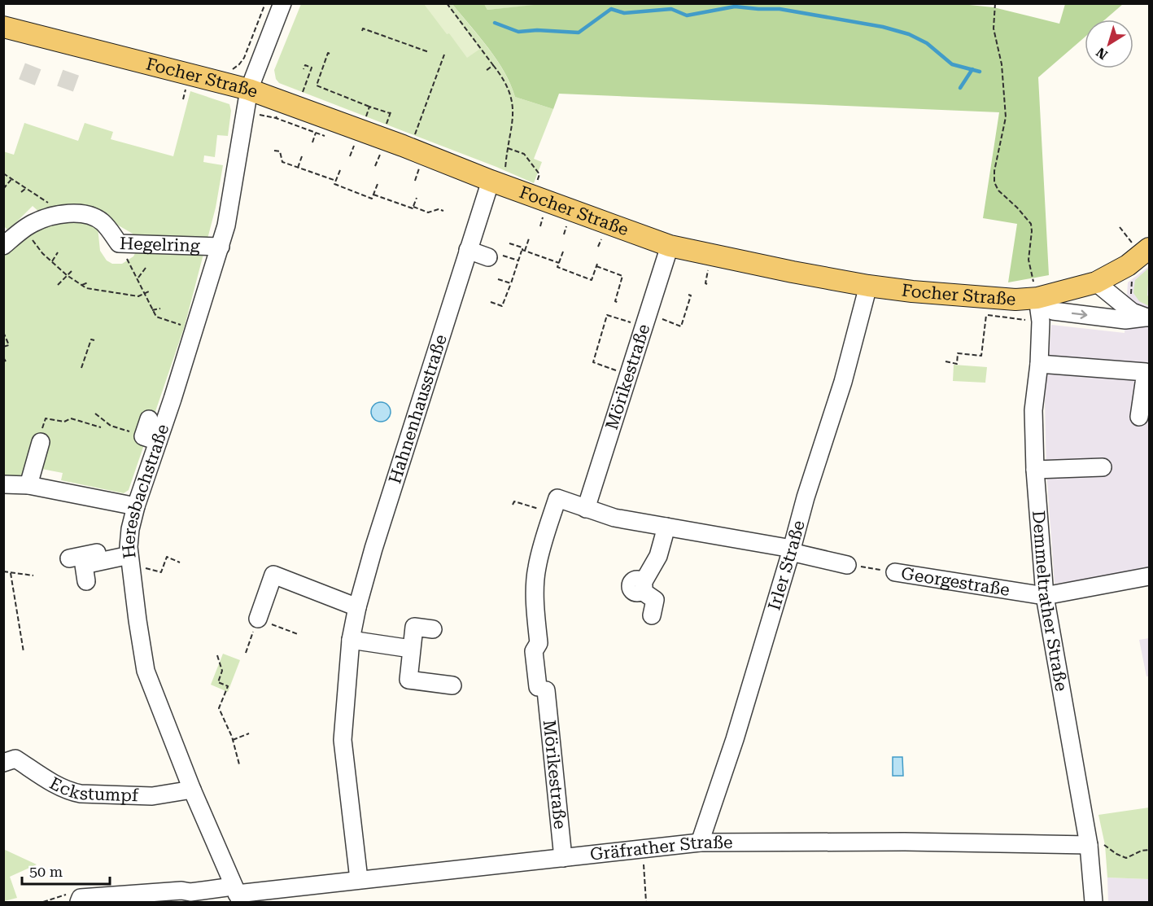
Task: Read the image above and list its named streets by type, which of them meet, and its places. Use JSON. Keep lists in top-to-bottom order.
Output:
{
  "streets": {
    "main road": ["Focher Straße"],
    "street": [
      "Hegelring",
      "Mörikestraße",
      "Hahnenhausstraße",
      "Heresbachstraße",
      "Irler Straße",
      "Georgestraße",
      "Demmeltrather Straße",
      "Eckstumpf",
      "Gräfrather Straße"
    ]
  },
  "crossings": [
    ["Focher Straße", "Mörikestraße"],
    ["Focher Straße", "Hahnenhausstraße"],
    ["Focher Straße", "Heresbachstraße"],
    ["Focher Straße", "Irler Straße"],
    ["Focher Straße", "Demmeltrather Straße"],
    ["Hegelring", "Heresbachstraße"],
    ["Mörikestraße", "Gräfrather Straße"],
    ["Hahnenhausstraße", "Gräfrather Straße"],
    ["Heresbachstraße", "Eckstumpf"],
    ["Heresbachstraße", "Gräfrather Straße"],
    ["Irler Straße", "Gräfrather Straße"],
    ["Georgestraße", "Demmeltrather Straße"],
    ["Demmeltrather Straße", "Gräfrather Straße"]
  ],
  "scale_bar": "50 m",
  "north": "bottom left"
}
